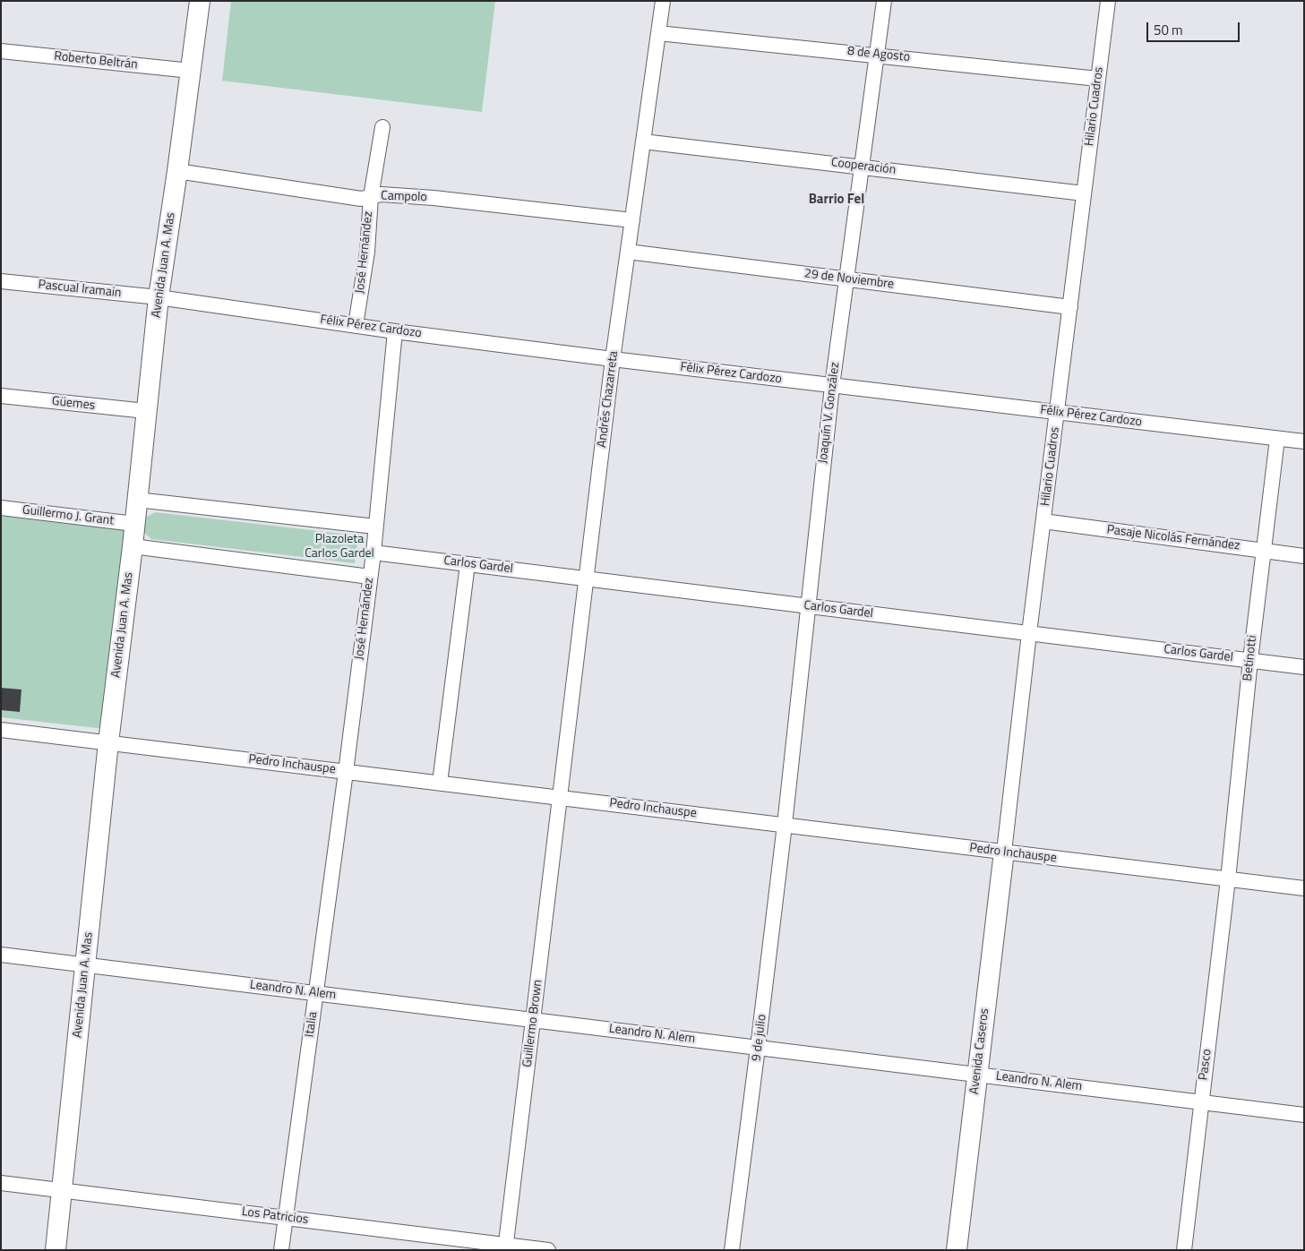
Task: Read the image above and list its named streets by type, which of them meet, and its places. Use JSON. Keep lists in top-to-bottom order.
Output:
{
  "streets": {
    "main road": ["Avenida Juan A. Mas", "Avenida Caseros"],
    "street": [
      "8 de Agosto",
      "Roberto Beltrán",
      "Hilario Cuadros",
      "Cooperación",
      "Campolo",
      "José Hernández",
      "29 de Noviembre",
      "Pascual Iramain",
      "Félix Pérez Cardozo",
      "Andrés Chazarreta",
      "Güemes",
      "Joaquín V. González",
      "Guillermo J. Grant",
      "Pasaje Nicolás Fernández",
      "Carlos Gardel",
      "Betinotti",
      "Pedro Inchauspe",
      "Leandro N. Alem",
      "Guillermo Brown",
      "Italia",
      "9 de julio",
      "Pasco",
      "Los Patricios"
    ]
  },
  "crossings": [
    ["8 de Agosto", "Hilario Cuadros"],
    ["8 de Agosto", "Andrés Chazarreta"],
    ["8 de Agosto", "Joaquín V. González"],
    ["Roberto Beltrán", "Avenida Juan A. Mas"],
    ["Hilario Cuadros", "Cooperación"],
    ["Hilario Cuadros", "29 de Noviembre"],
    ["Hilario Cuadros", "Félix Pérez Cardozo"],
    ["Hilario Cuadros", "Pasaje Nicolás Fernández"],
    ["Hilario Cuadros", "Carlos Gardel"],
    ["Hilario Cuadros", "Pedro Inchauspe"],
    ["Hilario Cuadros", "Avenida Caseros"],
    ["Cooperación", "Andrés Chazarreta"],
    ["Cooperación", "Joaquín V. González"],
    ["Campolo", "José Hernández"],
    ["Campolo", "Avenida Juan A. Mas"],
    ["Campolo", "Andrés Chazarreta"],
    ["José Hernández", "Félix Pérez Cardozo"],
    ["José Hernández", "Carlos Gardel"],
    ["José Hernández", "Pedro Inchauspe"],
    ["José Hernández", "Italia"],
    ["Avenida Juan A. Mas", "Pascual Iramain"],
    ["Avenida Juan A. Mas", "Félix Pérez Cardozo"],
    ["Avenida Juan A. Mas", "Güemes"],
    ["Avenida Juan A. Mas", "Guillermo J. Grant"],
    ["Avenida Juan A. Mas", "Pedro Inchauspe"],
    ["Avenida Juan A. Mas", "Leandro N. Alem"],
    ["Avenida Juan A. Mas", "Los Patricios"],
    ["29 de Noviembre", "Andrés Chazarreta"],
    ["29 de Noviembre", "Joaquín V. González"],
    ["Pascual Iramain", "Félix Pérez Cardozo"],
    ["Félix Pérez Cardozo", "Andrés Chazarreta"],
    ["Félix Pérez Cardozo", "Joaquín V. González"],
    ["Félix Pérez Cardozo", "Betinotti"],
    ["Andrés Chazarreta", "Carlos Gardel"],
    ["Andrés Chazarreta", "Pedro Inchauspe"],
    ["Andrés Chazarreta", "Guillermo Brown"],
    ["Joaquín V. González", "Carlos Gardel"],
    ["Joaquín V. González", "Pedro Inchauspe"],
    ["Joaquín V. González", "9 de julio"],
    ["Pasaje Nicolás Fernández", "Betinotti"],
    ["Carlos Gardel", "Betinotti"],
    ["Betinotti", "Pedro Inchauspe"],
    ["Betinotti", "Pasco"],
    ["Pedro Inchauspe", "Guillermo Brown"],
    ["Pedro Inchauspe", "Italia"],
    ["Pedro Inchauspe", "9 de julio"],
    ["Pedro Inchauspe", "Avenida Caseros"],
    ["Pedro Inchauspe", "Pasco"],
    ["Leandro N. Alem", "Guillermo Brown"],
    ["Leandro N. Alem", "Italia"],
    ["Leandro N. Alem", "9 de julio"],
    ["Leandro N. Alem", "Avenida Caseros"],
    ["Leandro N. Alem", "Pasco"],
    ["Guillermo Brown", "Los Patricios"],
    ["Italia", "Los Patricios"]
  ],
  "districts": ["Barrio Fel"],
  "parks": ["Plazoleta Carlos Gardel"],
  "scale_bar": "50 m"
}
